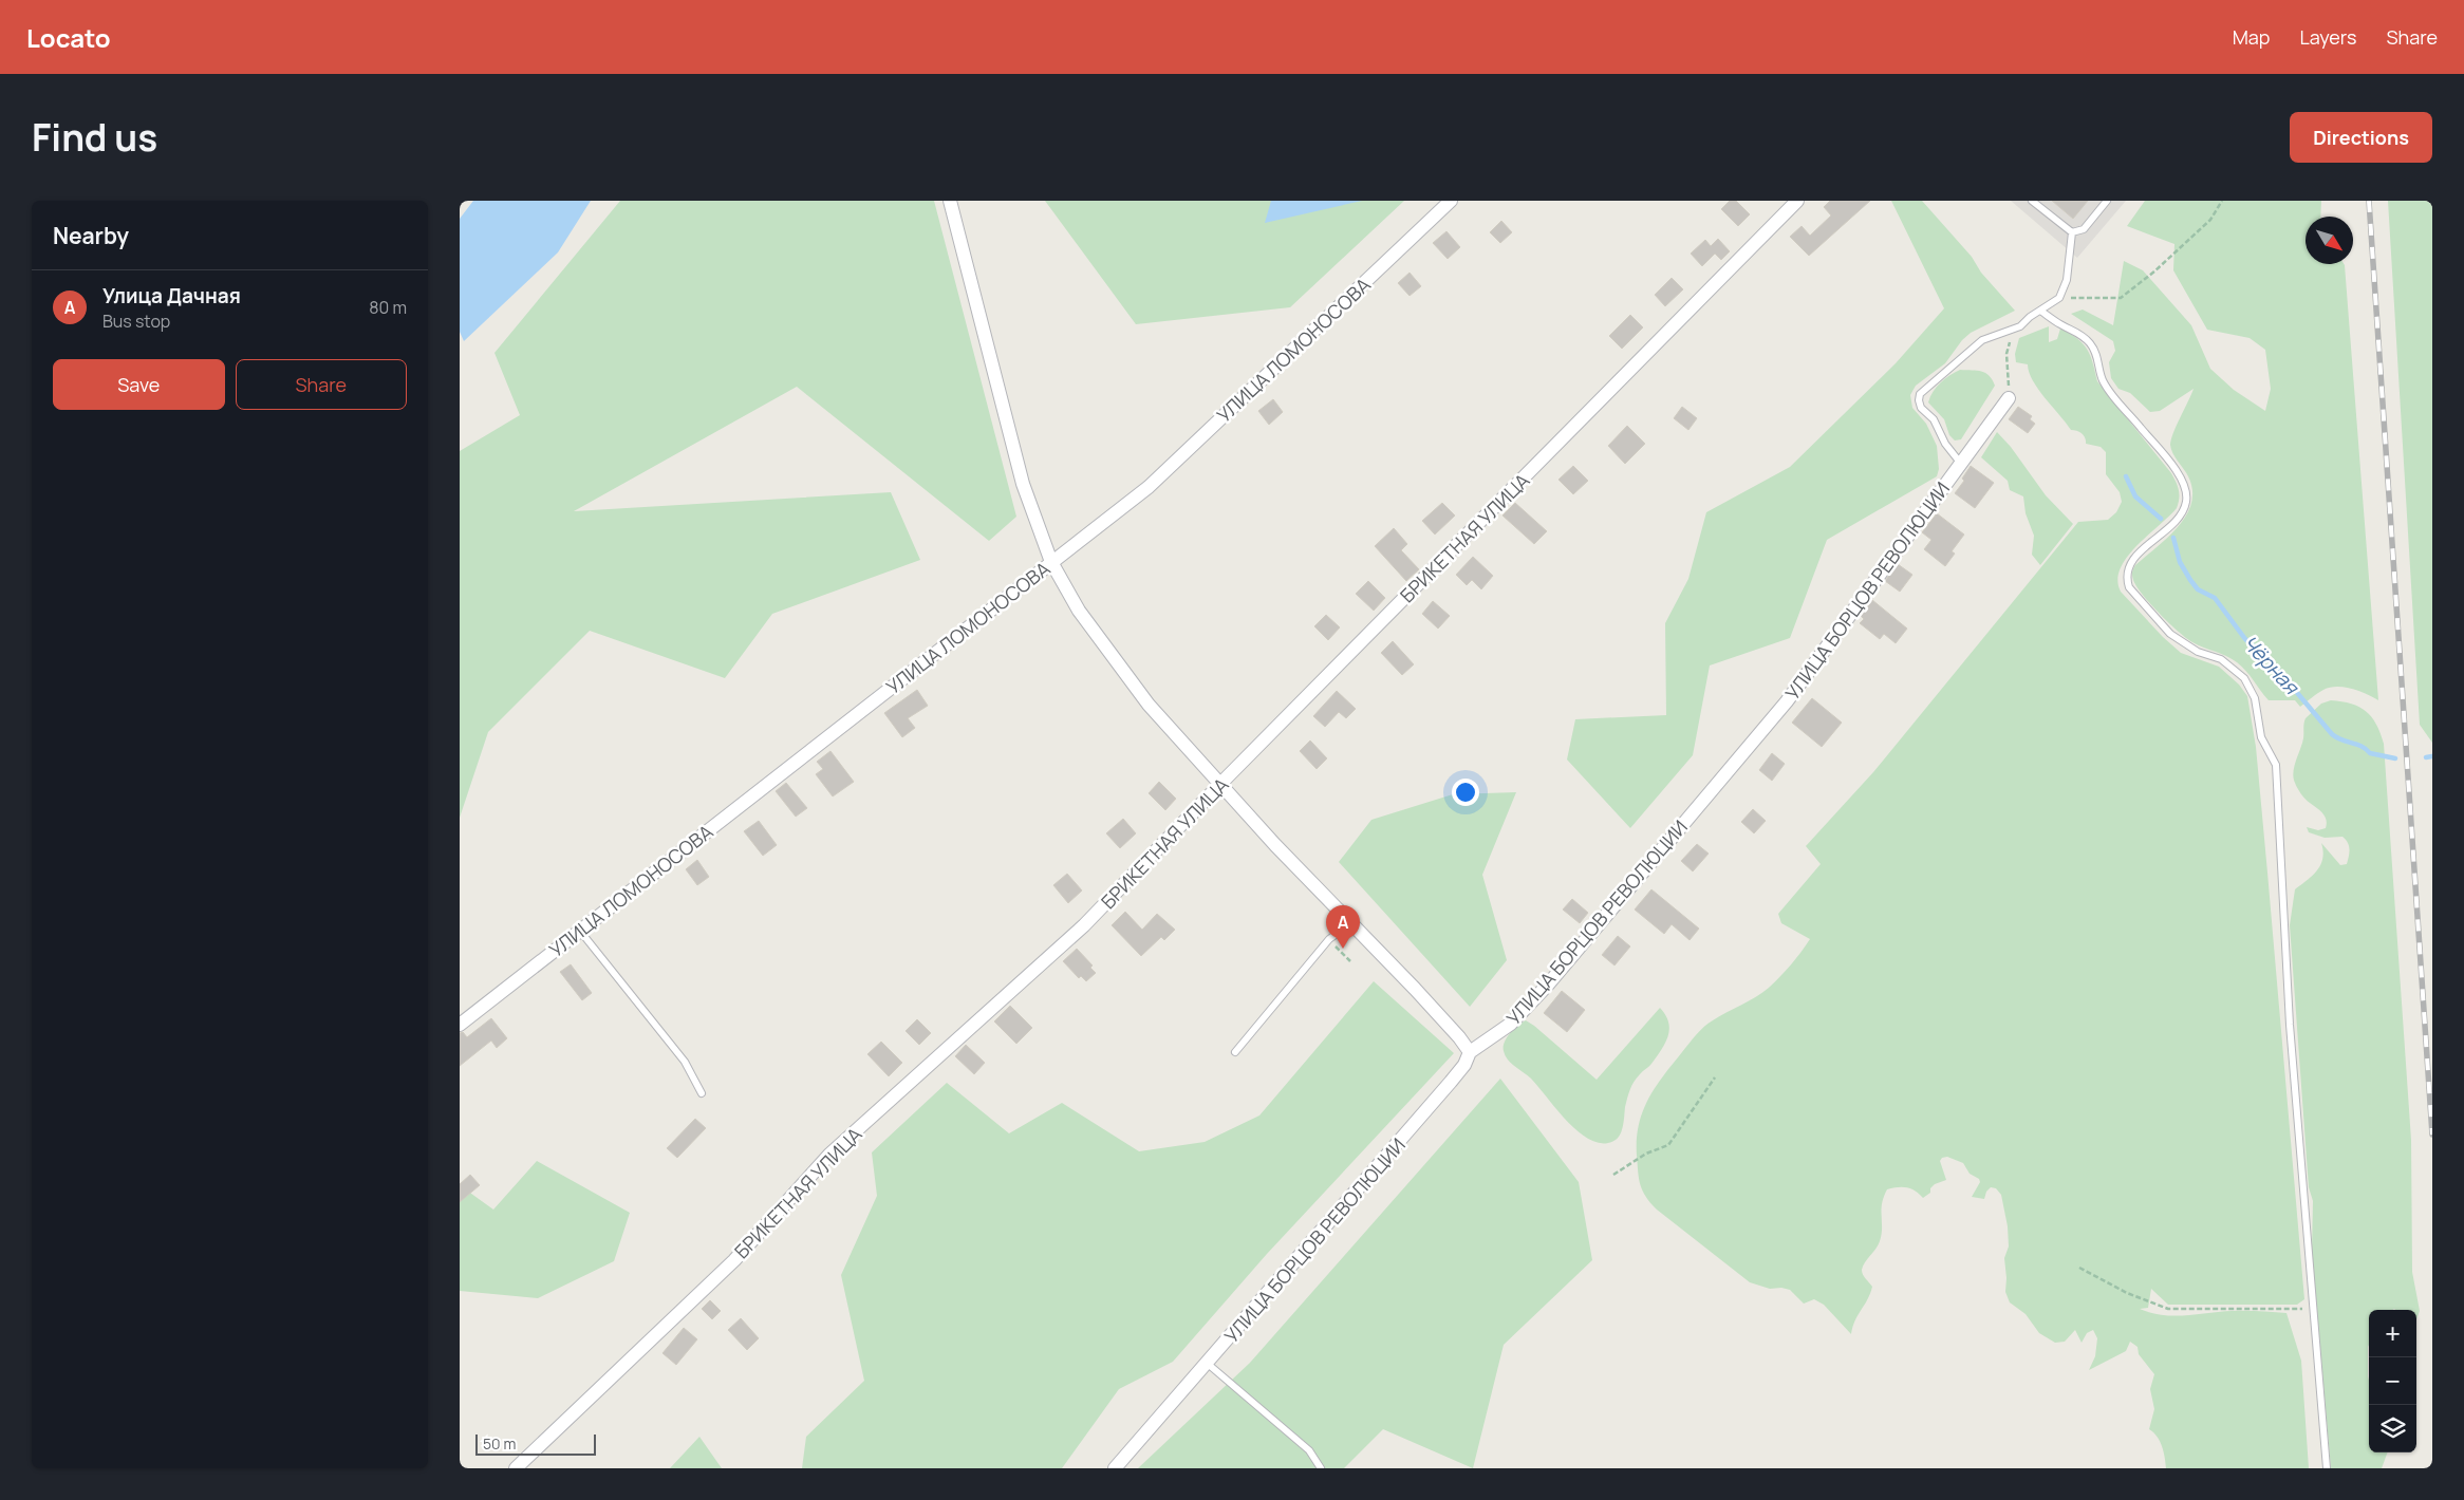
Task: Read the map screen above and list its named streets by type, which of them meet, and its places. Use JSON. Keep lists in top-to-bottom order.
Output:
{
  "streets": {
    "street": ["УЛИЦА ЛОМОНОСОВА", "БРИКЕТНАЯ УЛИЦА", "УЛИЦА БОРЦОВ РЕВОЛЮЦИИ"]
  },
  "water": ["Чёрная"],
  "scale_bar": "50 m",
  "north": "bottom right",
  "page": {
    "header": "Locato",
    "nav": ["Map", "Layers", "Share"],
    "title": "Find us",
    "buttons": [
      "Directions",
      ["Save", "Share"]
    ],
    "heading": "Nearby",
    "list": [
      {
        "mark": "A",
        "name": "Улица Дачная",
        "note": "Bus stop",
        "value": "80 m"
      }
    ],
    "pins": "A",
    "map_buttons": ["+", "−"],
    "scale": "50 m"
  }
}
